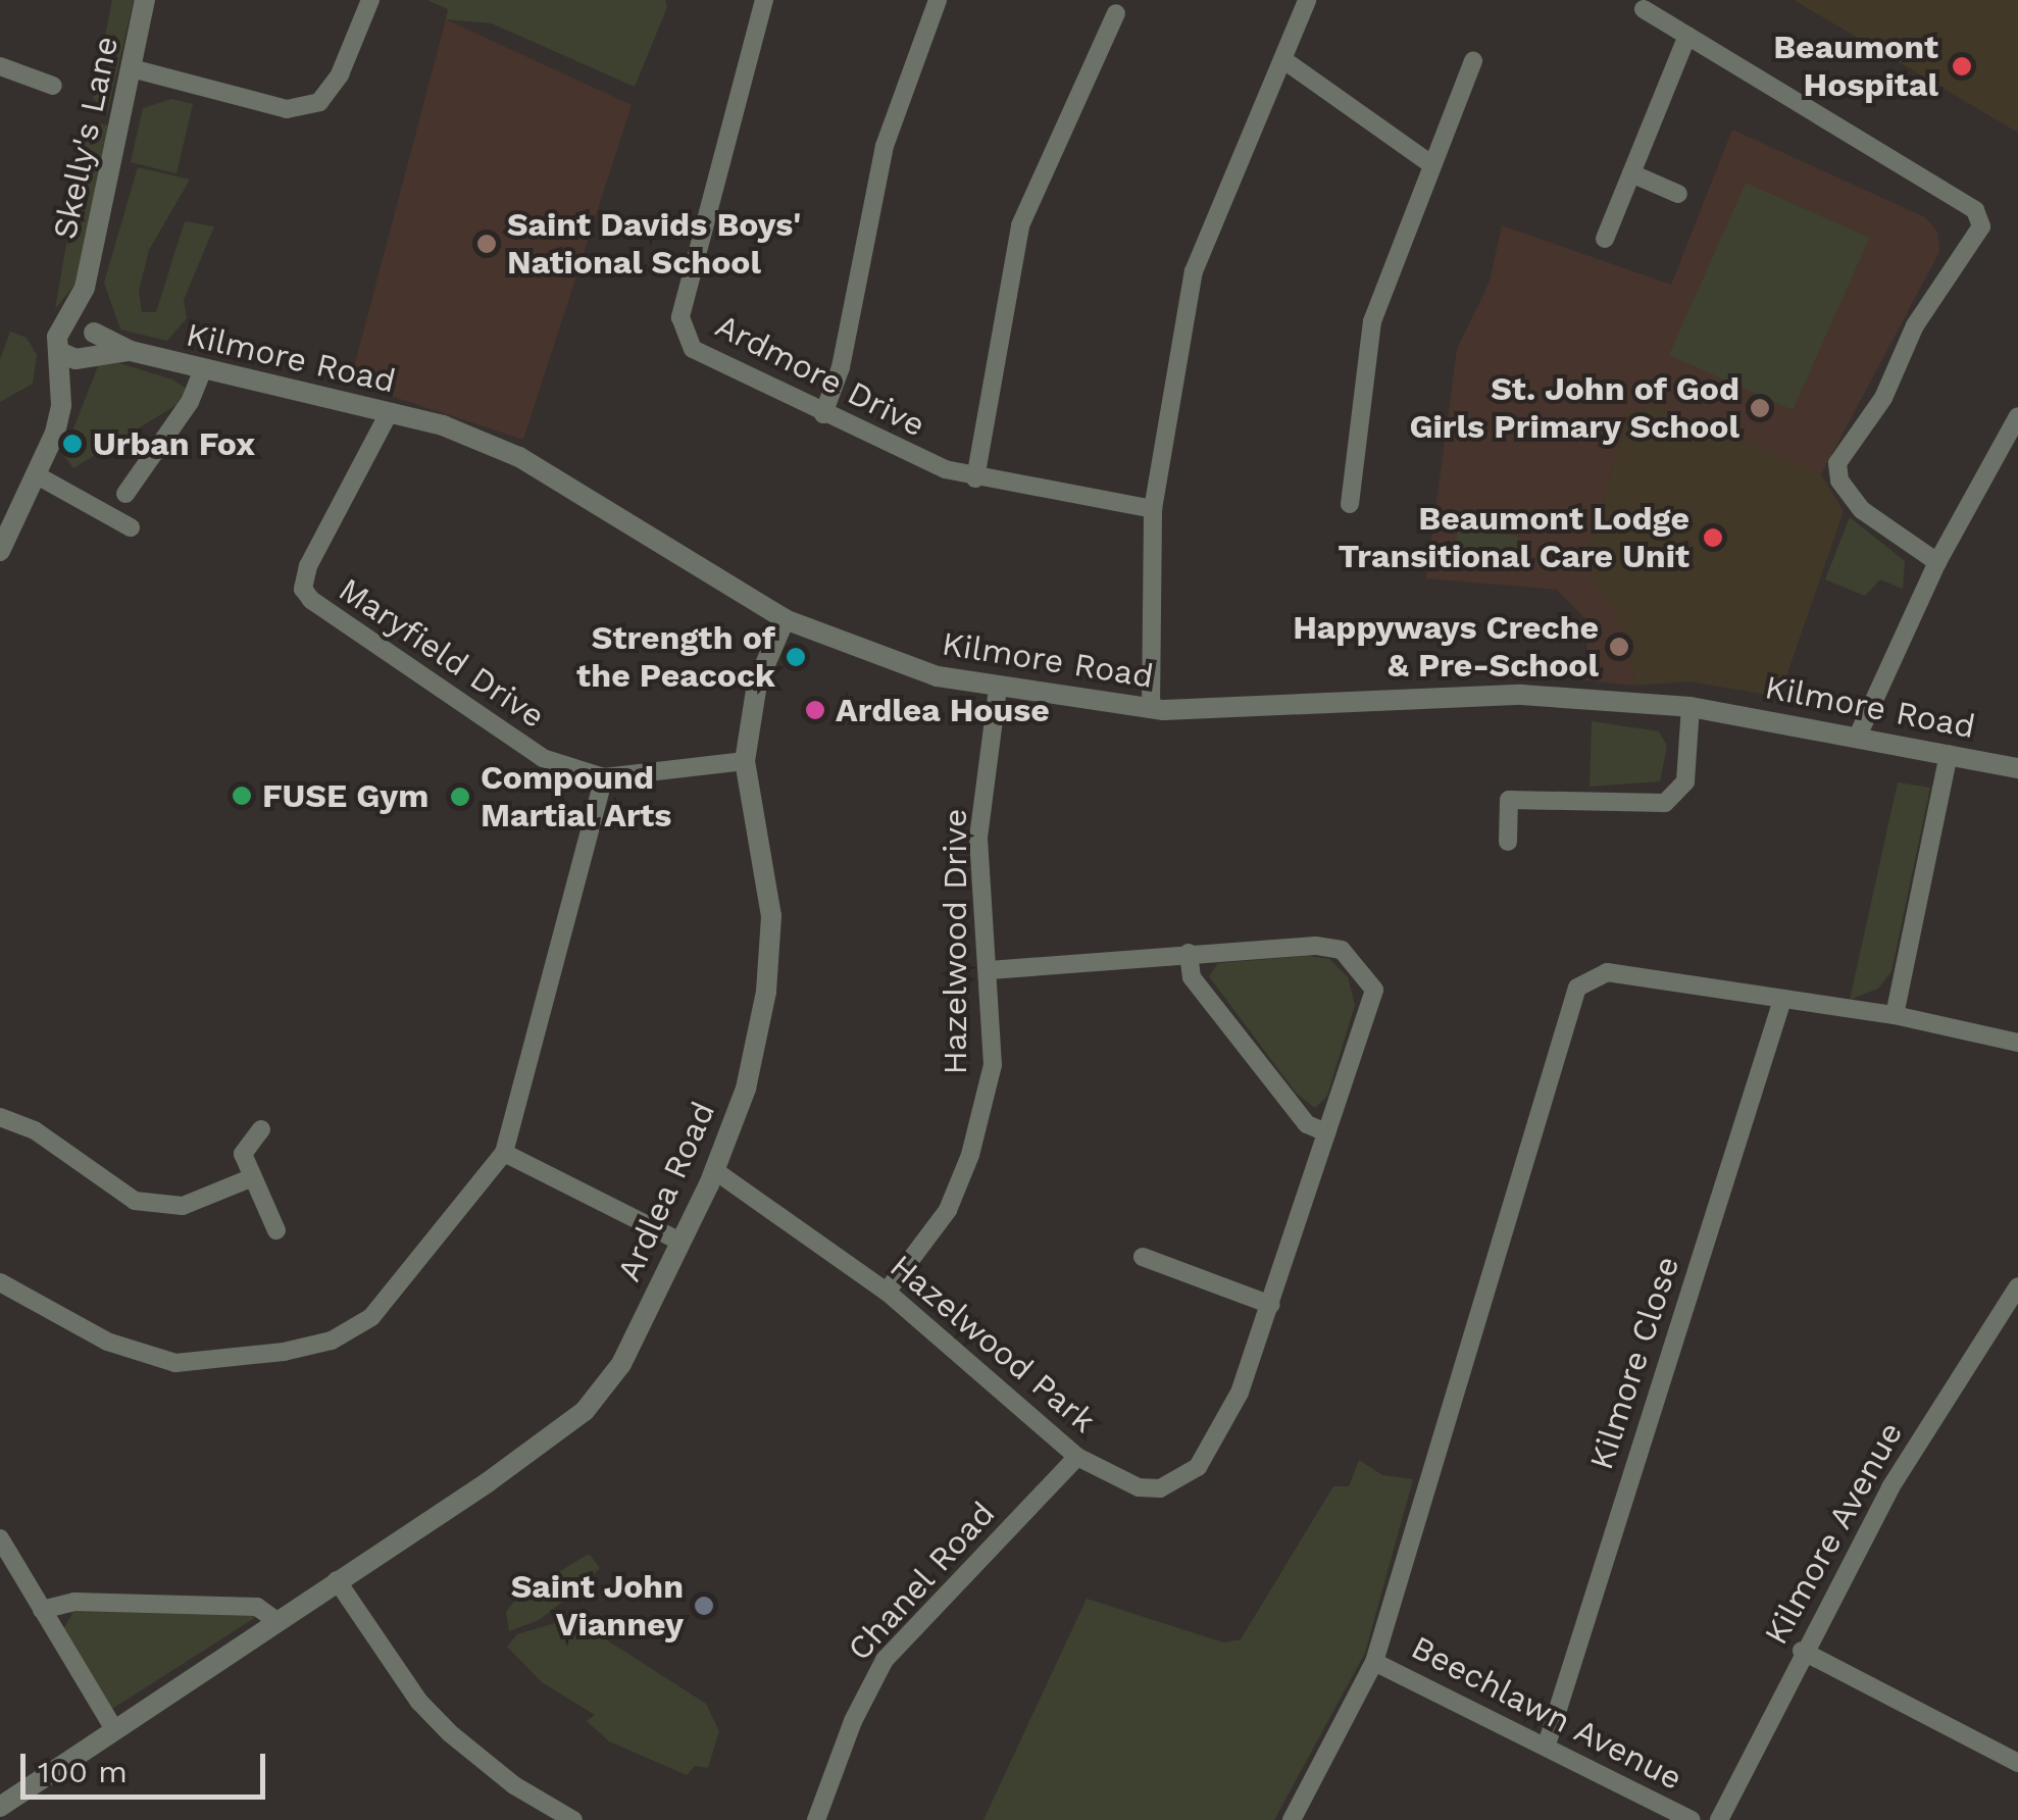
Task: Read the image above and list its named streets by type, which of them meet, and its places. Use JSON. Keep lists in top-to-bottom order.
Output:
{
  "streets": {
    "street": [
      "Skelly's Lane",
      "Kilmore Road",
      "Ardmore Drive",
      "Maryfield Drive",
      "Hazelwood Drive",
      "Ardlea Road",
      "Hazelwood Park",
      "Kilmore Close",
      "Kilmore Avenue",
      "Chanel Road",
      "Beechlawn Avenue"
    ]
  },
  "crossings": [
    ["Skelly's Lane", "Kilmore Road"],
    ["Kilmore Road", "Maryfield Drive"],
    ["Kilmore Road", "Hazelwood Drive"],
    ["Kilmore Road", "Ardlea Road"],
    ["Maryfield Drive", "Ardlea Road"],
    ["Hazelwood Drive", "Hazelwood Park"],
    ["Ardlea Road", "Hazelwood Park"],
    ["Hazelwood Park", "Chanel Road"],
    ["Kilmore Close", "Beechlawn Avenue"]
  ],
  "places": [
    "Beaumont Hospital",
    "Saint Davids Boys' National School",
    "St. John of God Girls Primary School",
    "Urban Fox",
    "Beaumont Lodge Transitional Care Unit",
    "Happyways Creche & Pre-School",
    "Strength of the Peacock",
    "Ardlea House",
    "FUSE Gym",
    "Compound Martial Arts",
    "Saint John Vianney"
  ],
  "scale_bar": "100 m"
}
